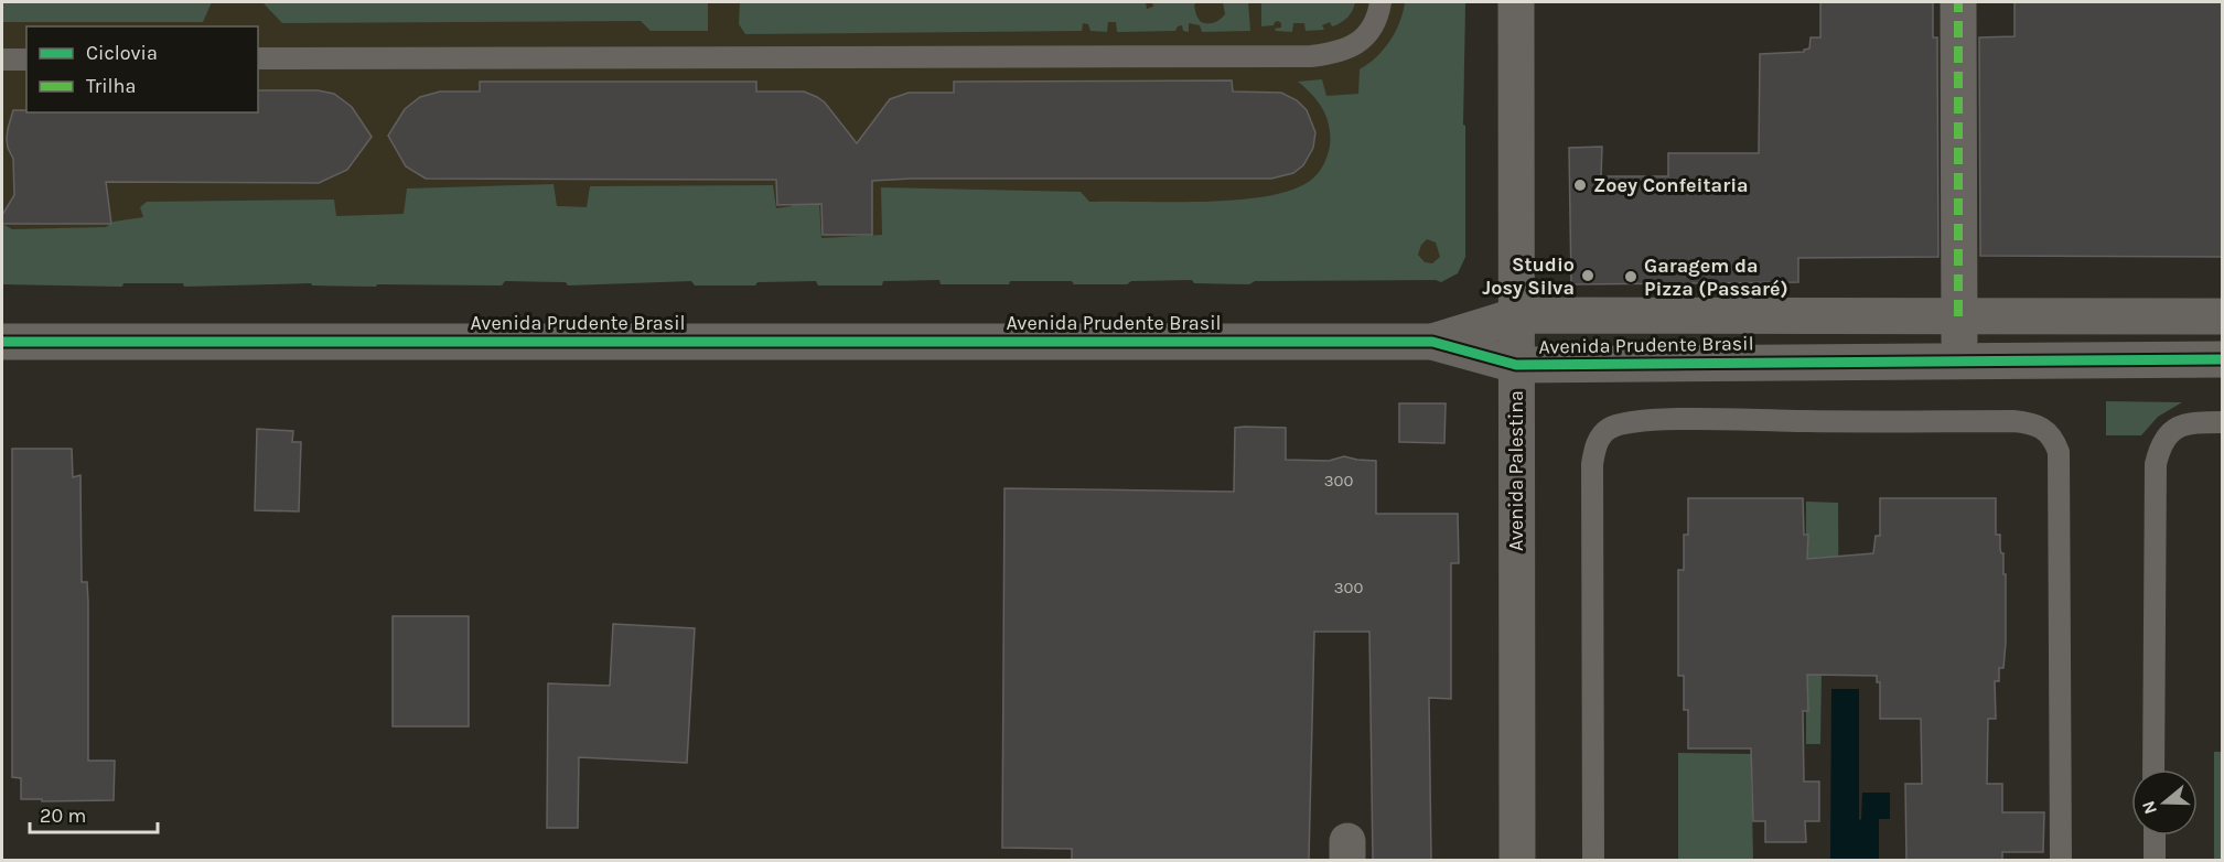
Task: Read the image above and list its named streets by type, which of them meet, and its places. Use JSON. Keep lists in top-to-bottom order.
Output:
{
  "streets": {
    "street": ["Avenida Prudente Brasil", "Avenida Palestina"]
  },
  "crossings": [
    ["Avenida Prudente Brasil", "Avenida Palestina"]
  ],
  "places": ["Zoey Confeitaria", "Studio Josy Silva", "Garagem da Pizza (Passaré)"],
  "house_numbers": ["300", "300"],
  "legend": ["Ciclovia", "Trilha"],
  "scale_bar": "20 m",
  "north": "left"
}
